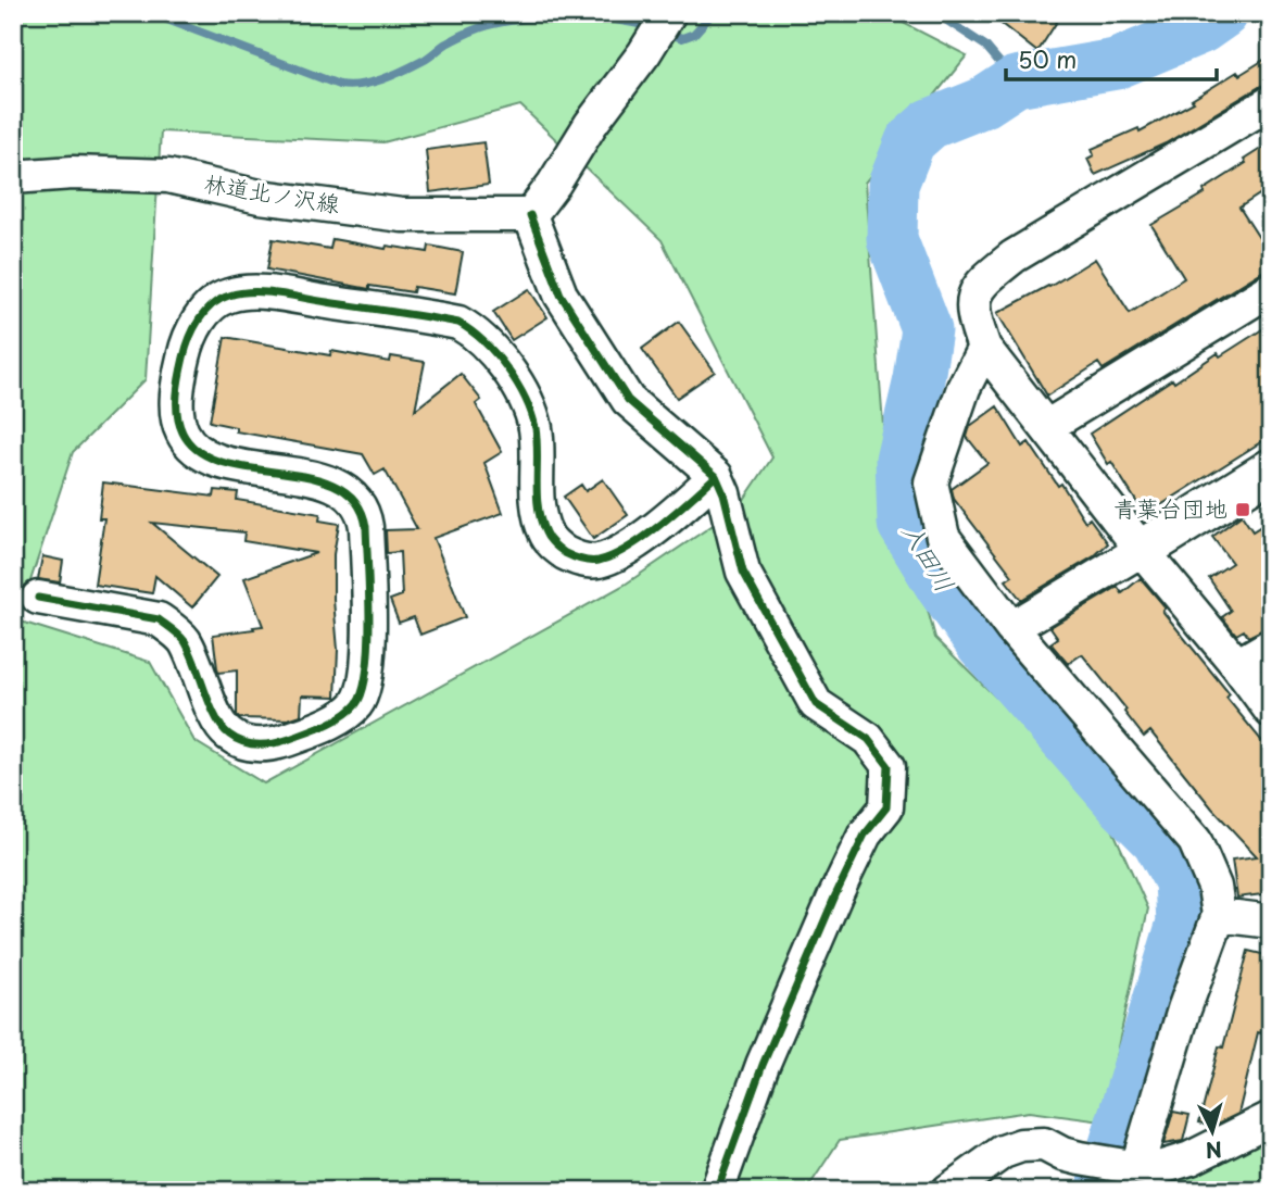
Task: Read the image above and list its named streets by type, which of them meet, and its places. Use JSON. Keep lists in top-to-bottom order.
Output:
{
  "streets": {
    "street": ["林道北ノ沢線"]
  },
  "water": ["入田川"],
  "places": {
    "transit": ["青葉台団地"]
  },
  "scale_bar": "50 m",
  "north": "bottom"
}
